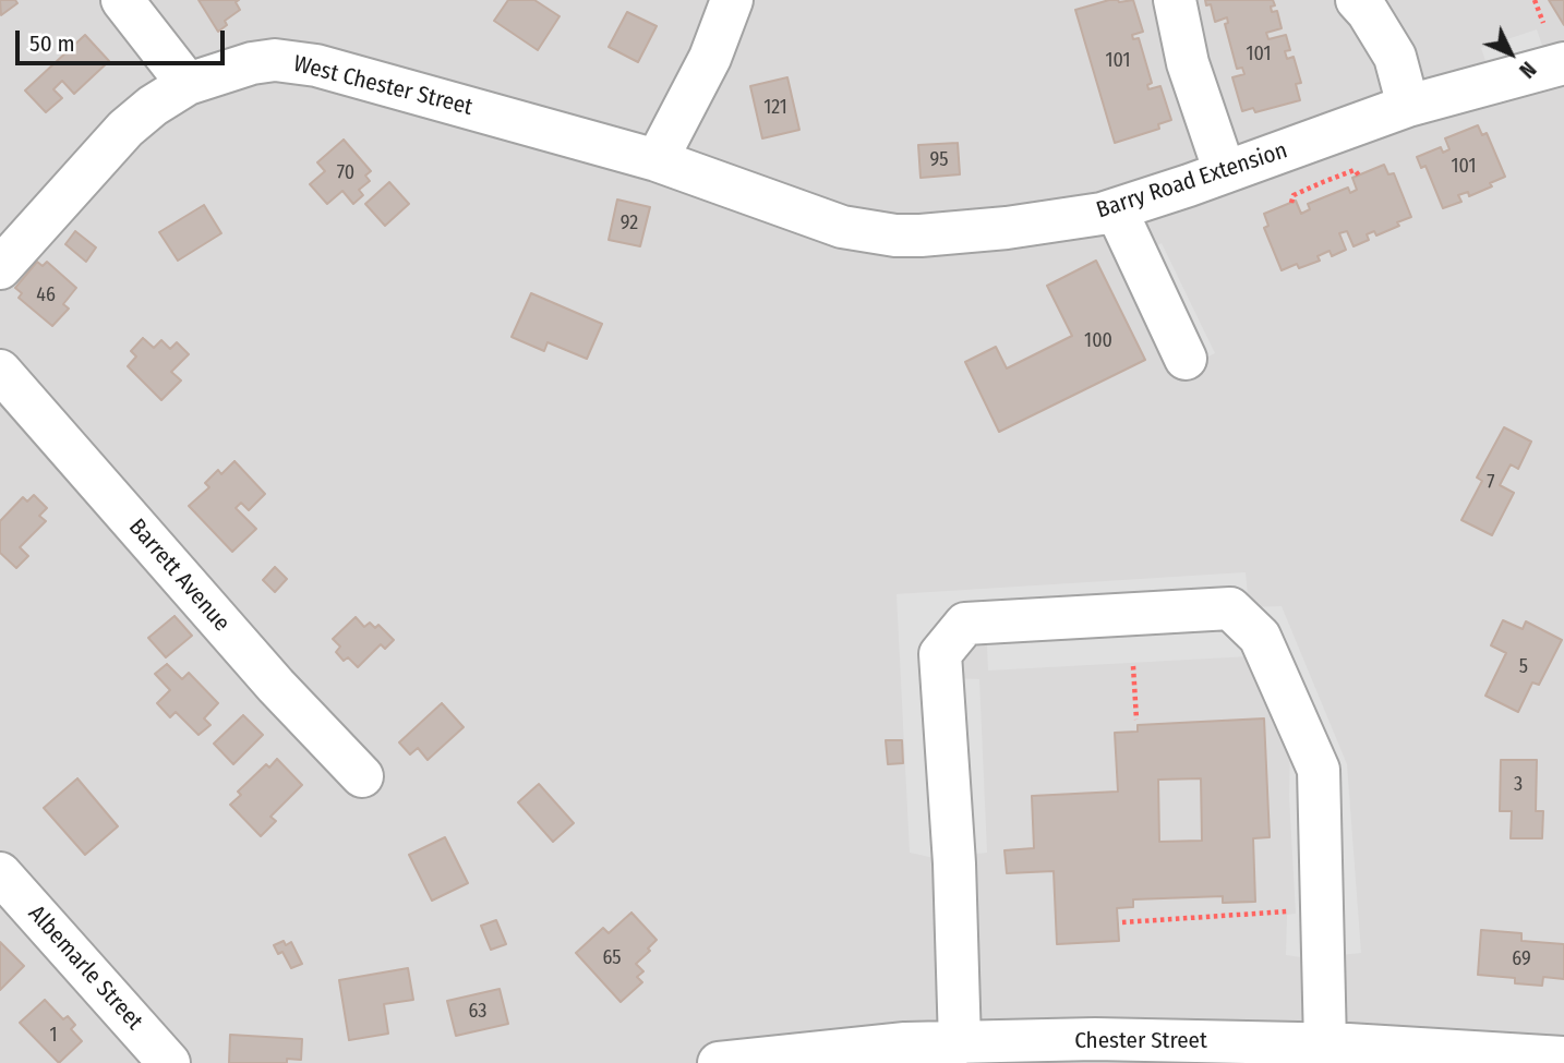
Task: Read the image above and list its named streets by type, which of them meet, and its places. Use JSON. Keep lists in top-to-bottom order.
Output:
{
  "streets": {
    "street": [
      "West Chester Street",
      "Barry Road Extension",
      "Barrett Avenue",
      "Albemarle Street",
      "Chester Street"
    ]
  },
  "crossings": [
    ["West Chester Street", "Barry Road Extension"]
  ],
  "house_numbers": [
    "101",
    "101",
    "121",
    "95",
    "101",
    "70",
    "92",
    "46",
    "100",
    "7",
    "5",
    "3",
    "65",
    "69",
    "63",
    "1"
  ],
  "scale_bar": "50 m",
  "north": "bottom right"
}
